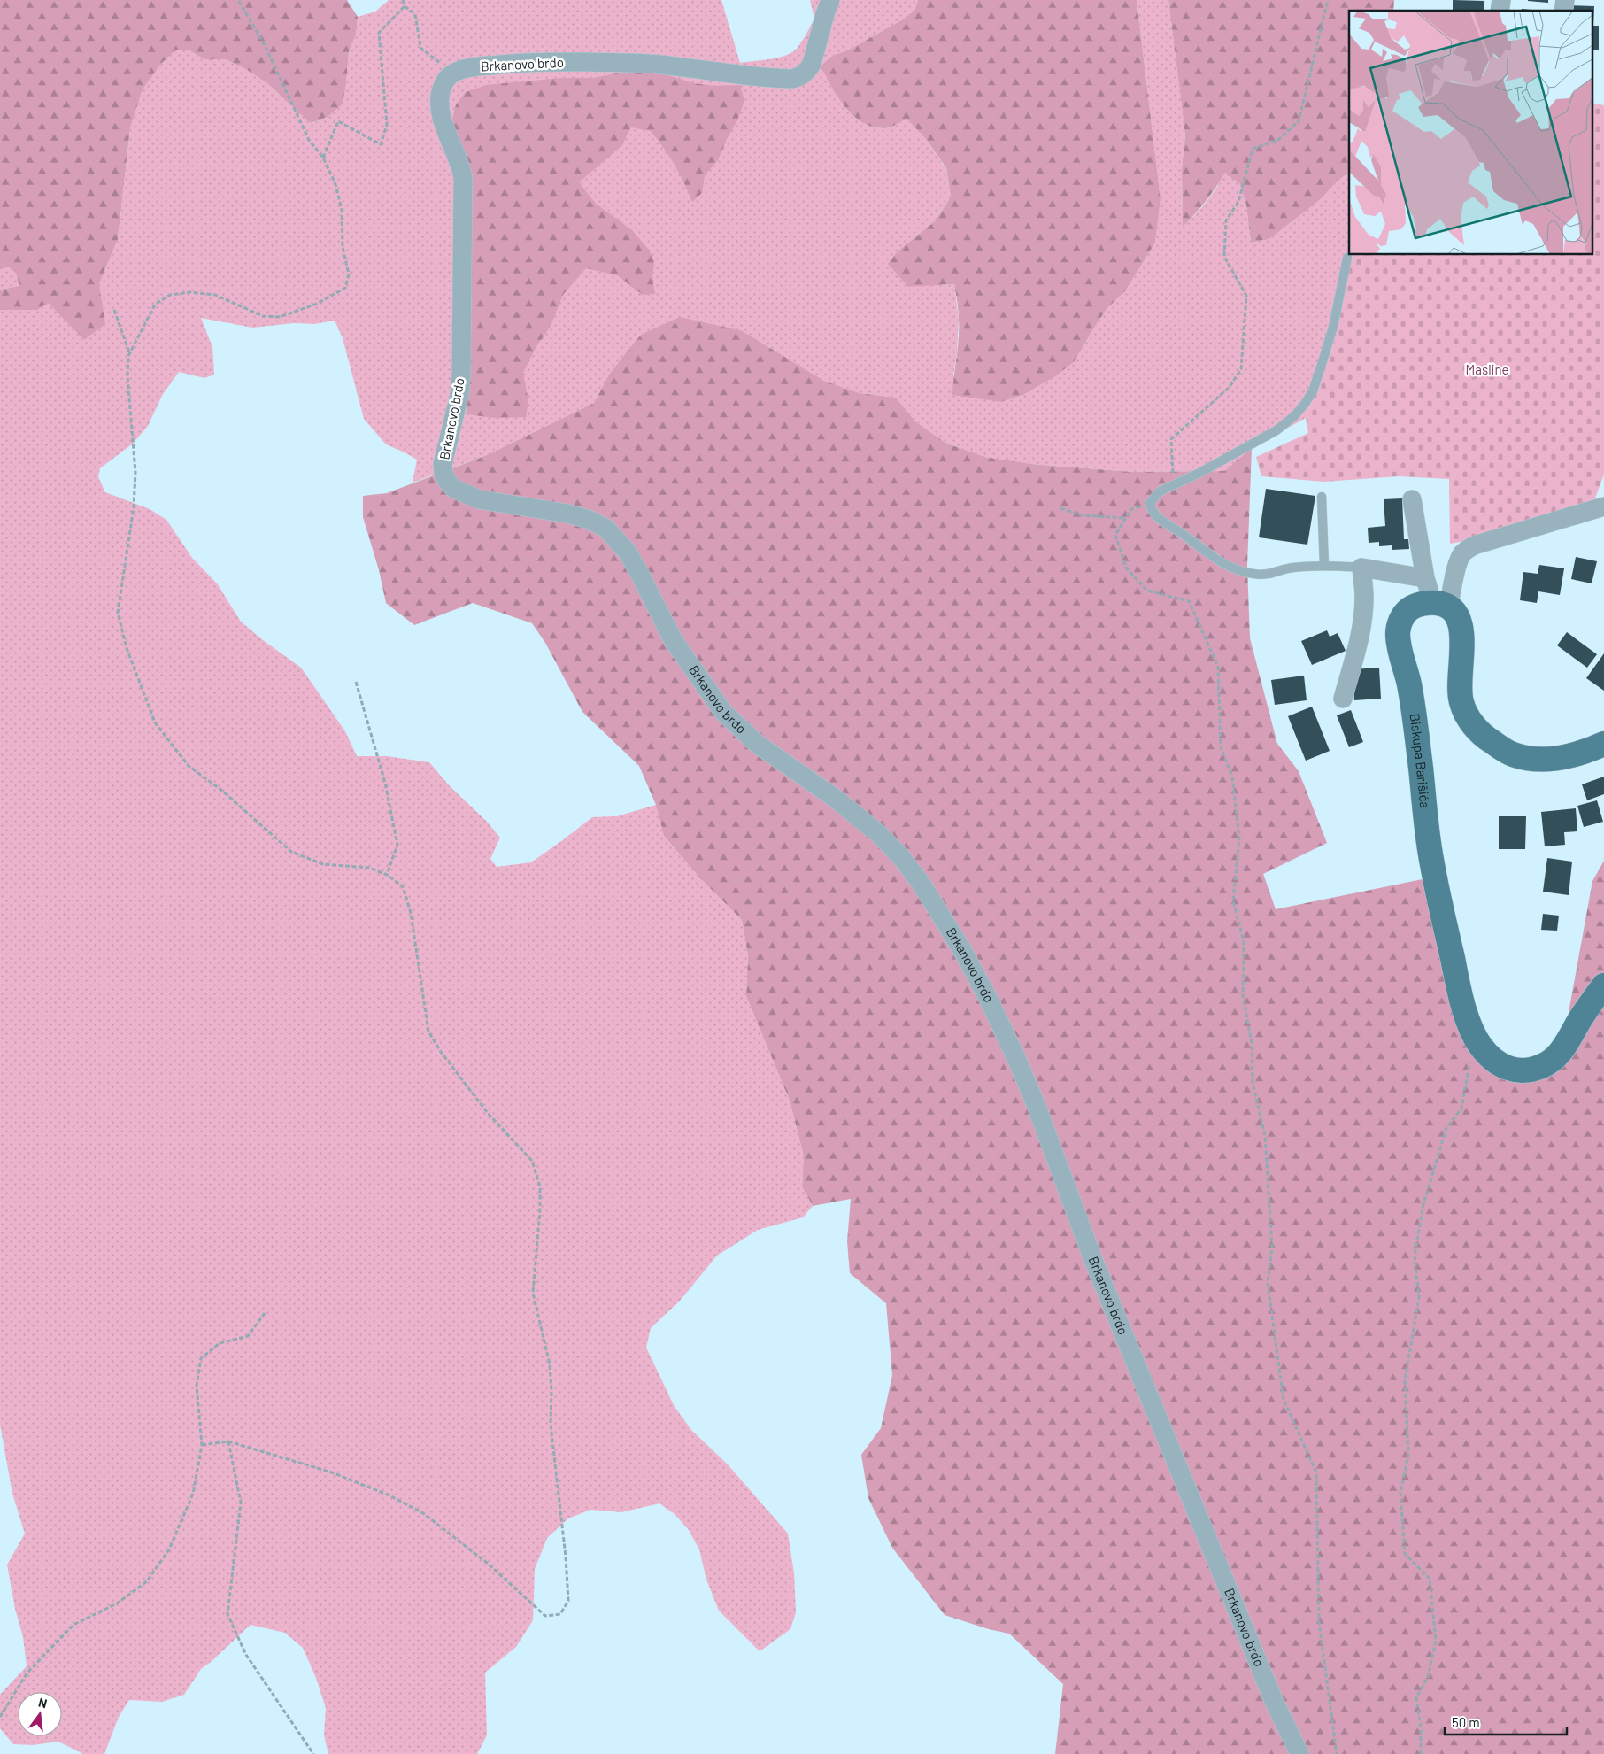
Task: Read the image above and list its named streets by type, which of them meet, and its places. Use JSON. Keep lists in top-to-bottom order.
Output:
{
  "streets": {
    "main road": ["Biskupa Barišića"],
    "street": ["Brkanovo brdo"]
  },
  "parks": ["Masline"],
  "scale_bar": "50 m",
  "north": "top"
}
